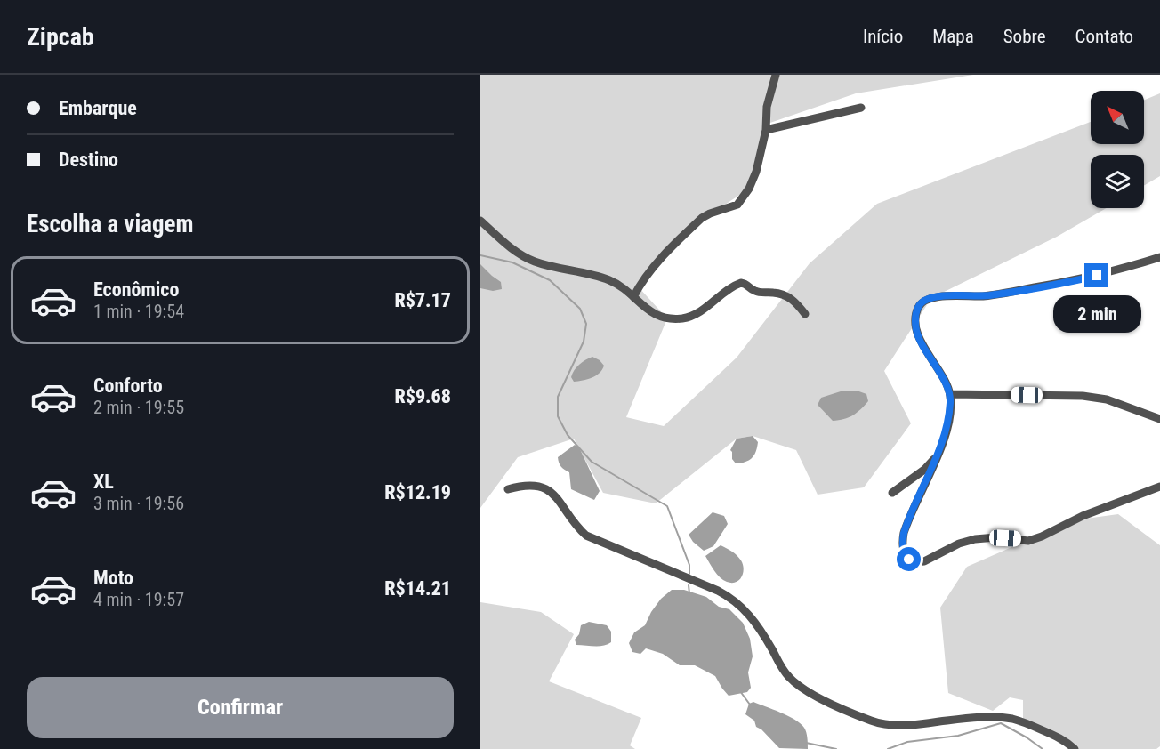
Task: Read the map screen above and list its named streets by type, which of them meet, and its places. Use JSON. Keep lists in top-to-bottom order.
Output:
{
  "north": "top left",
  "page": {
    "header": "Zipcab",
    "nav": [
      "Início",
      "Mapa",
      "Sobre",
      "Contato"
    ],
    "banner": ["Embarque", "Destino"],
    "heading": "Escolha a viagem",
    "list": [
      {
        "name": "Econômico",
        "note": "1 min · 19:54",
        "value": "R$7.17"
      },
      {
        "name": "Conforto",
        "note": "2 min · 19:55",
        "value": "R$9.68"
      },
      {
        "name": "XL",
        "note": "3 min · 19:56",
        "value": "R$12.19"
      },
      {
        "name": "Moto",
        "note": "4 min · 19:57",
        "value": "R$14.21"
      }
    ],
    "bubble": "2 min",
    "buttons": "Confirmar"
  }
}
